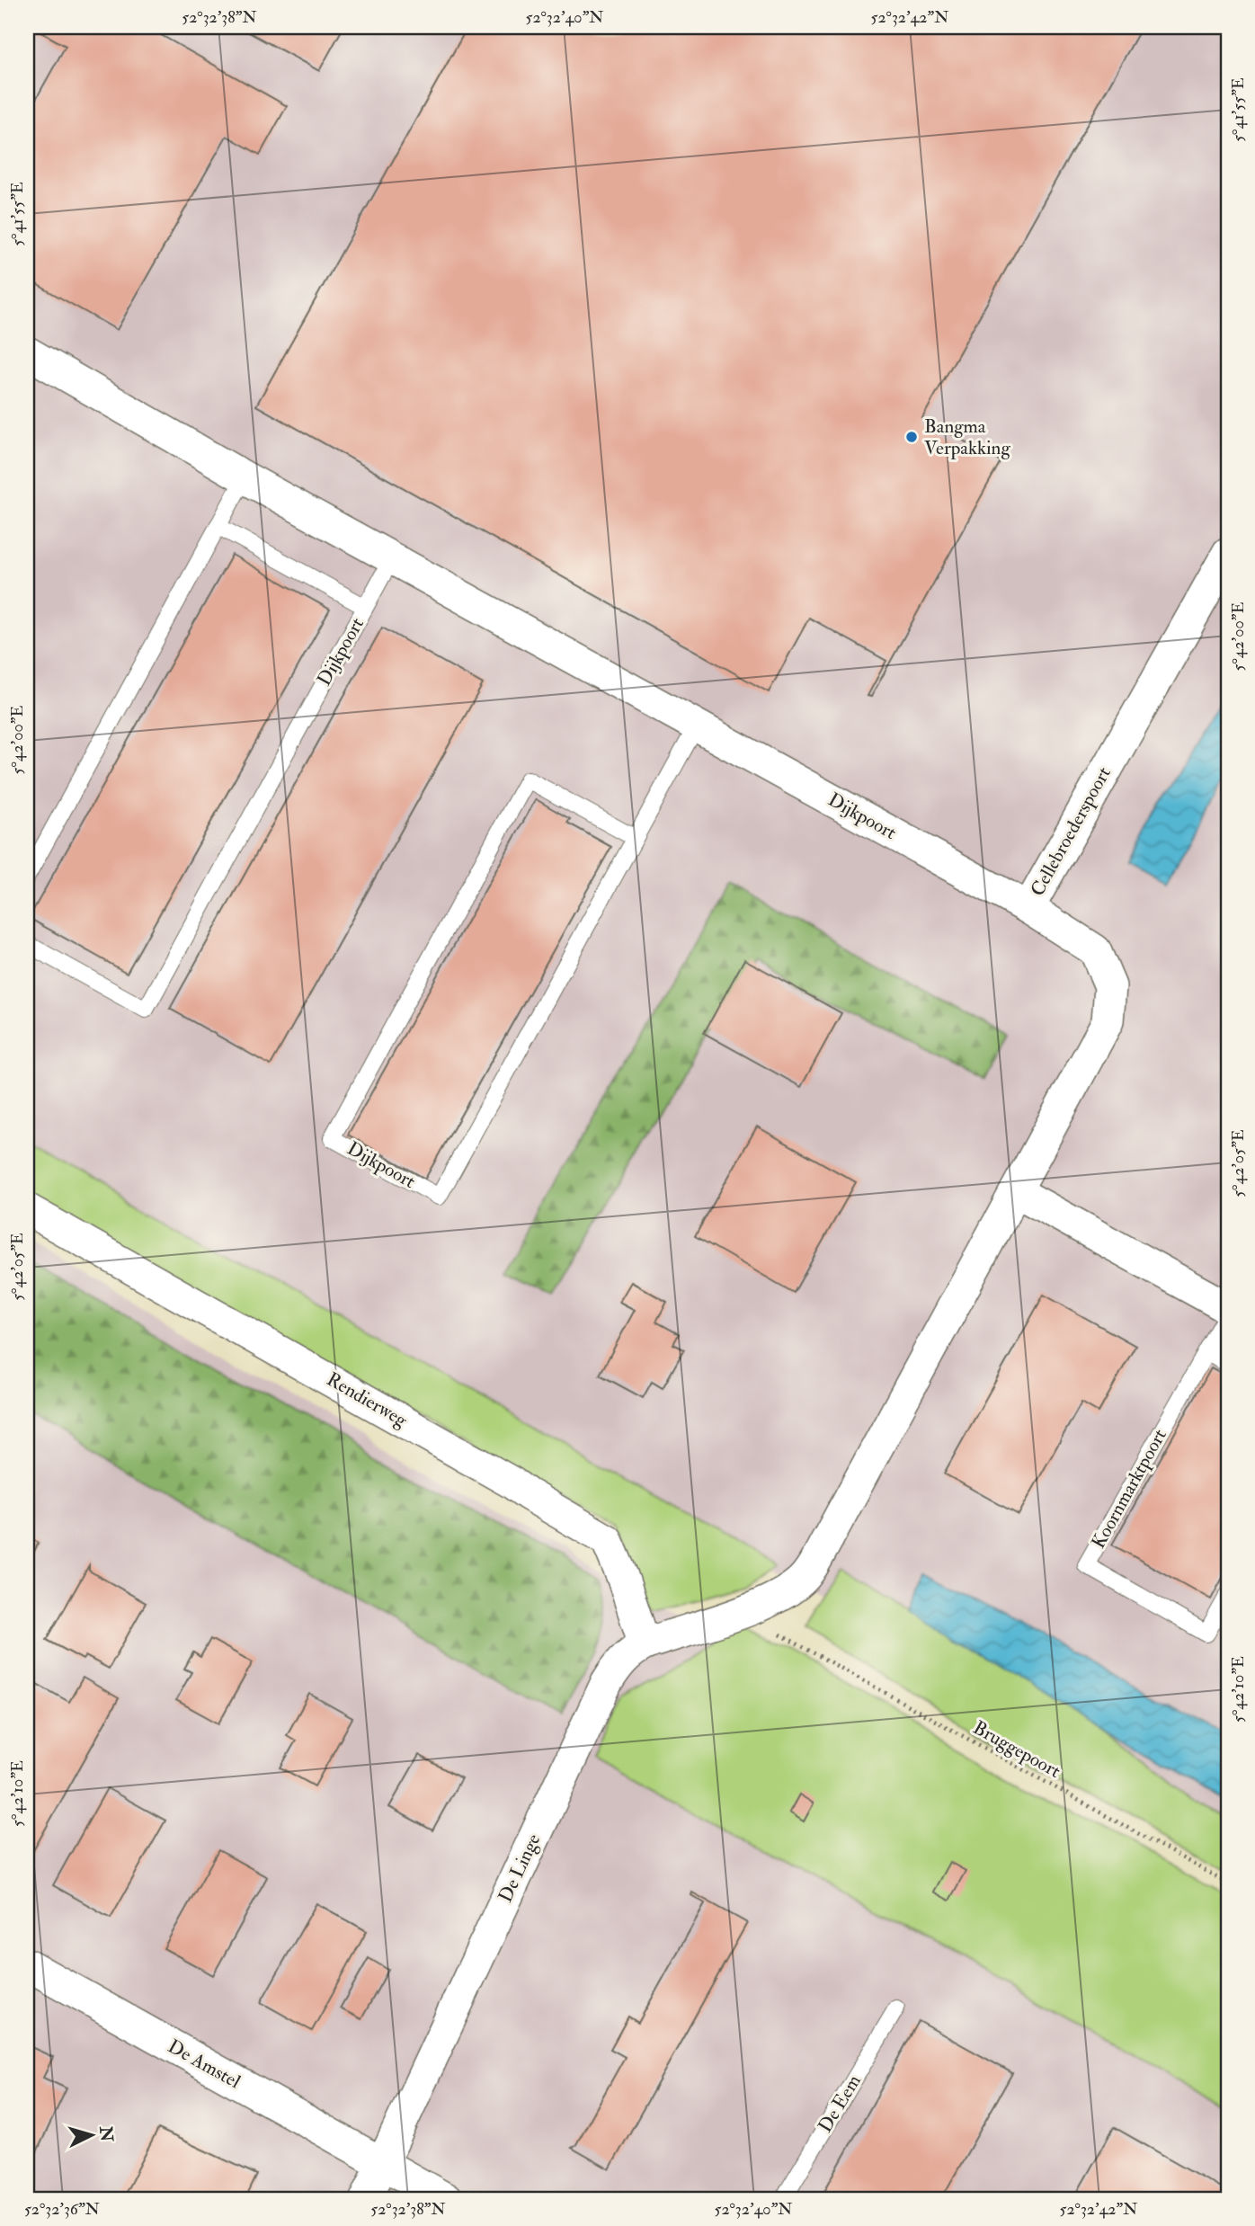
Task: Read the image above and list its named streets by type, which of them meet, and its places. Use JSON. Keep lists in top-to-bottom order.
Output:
{
  "streets": {
    "street": [
      "Dijkpoort",
      "Cellebroederspoort",
      "Rendierweg",
      "De Linge",
      "De Amstel"
    ],
    "lane": ["Koornmarktpoort", "De Eem"],
    "path": ["Bruggepoort"]
  },
  "crossings": [
    ["Dijkpoort", "Cellebroederspoort"],
    ["Cellebroederspoort", "De Linge"],
    ["Rendierweg", "De Linge"],
    ["De Linge", "De Amstel"]
  ],
  "places": ["Bangma Verpakking"],
  "north": "right",
  "coordinates": [
    "52°32'38\"N",
    "52°32'40\"N",
    "52°32'42\"N",
    "5°41'55\"E",
    "5°42'00\"E",
    "5°42'05\"E",
    "5°42'10\"E",
    "52°32'36\"N"
  ]
}
